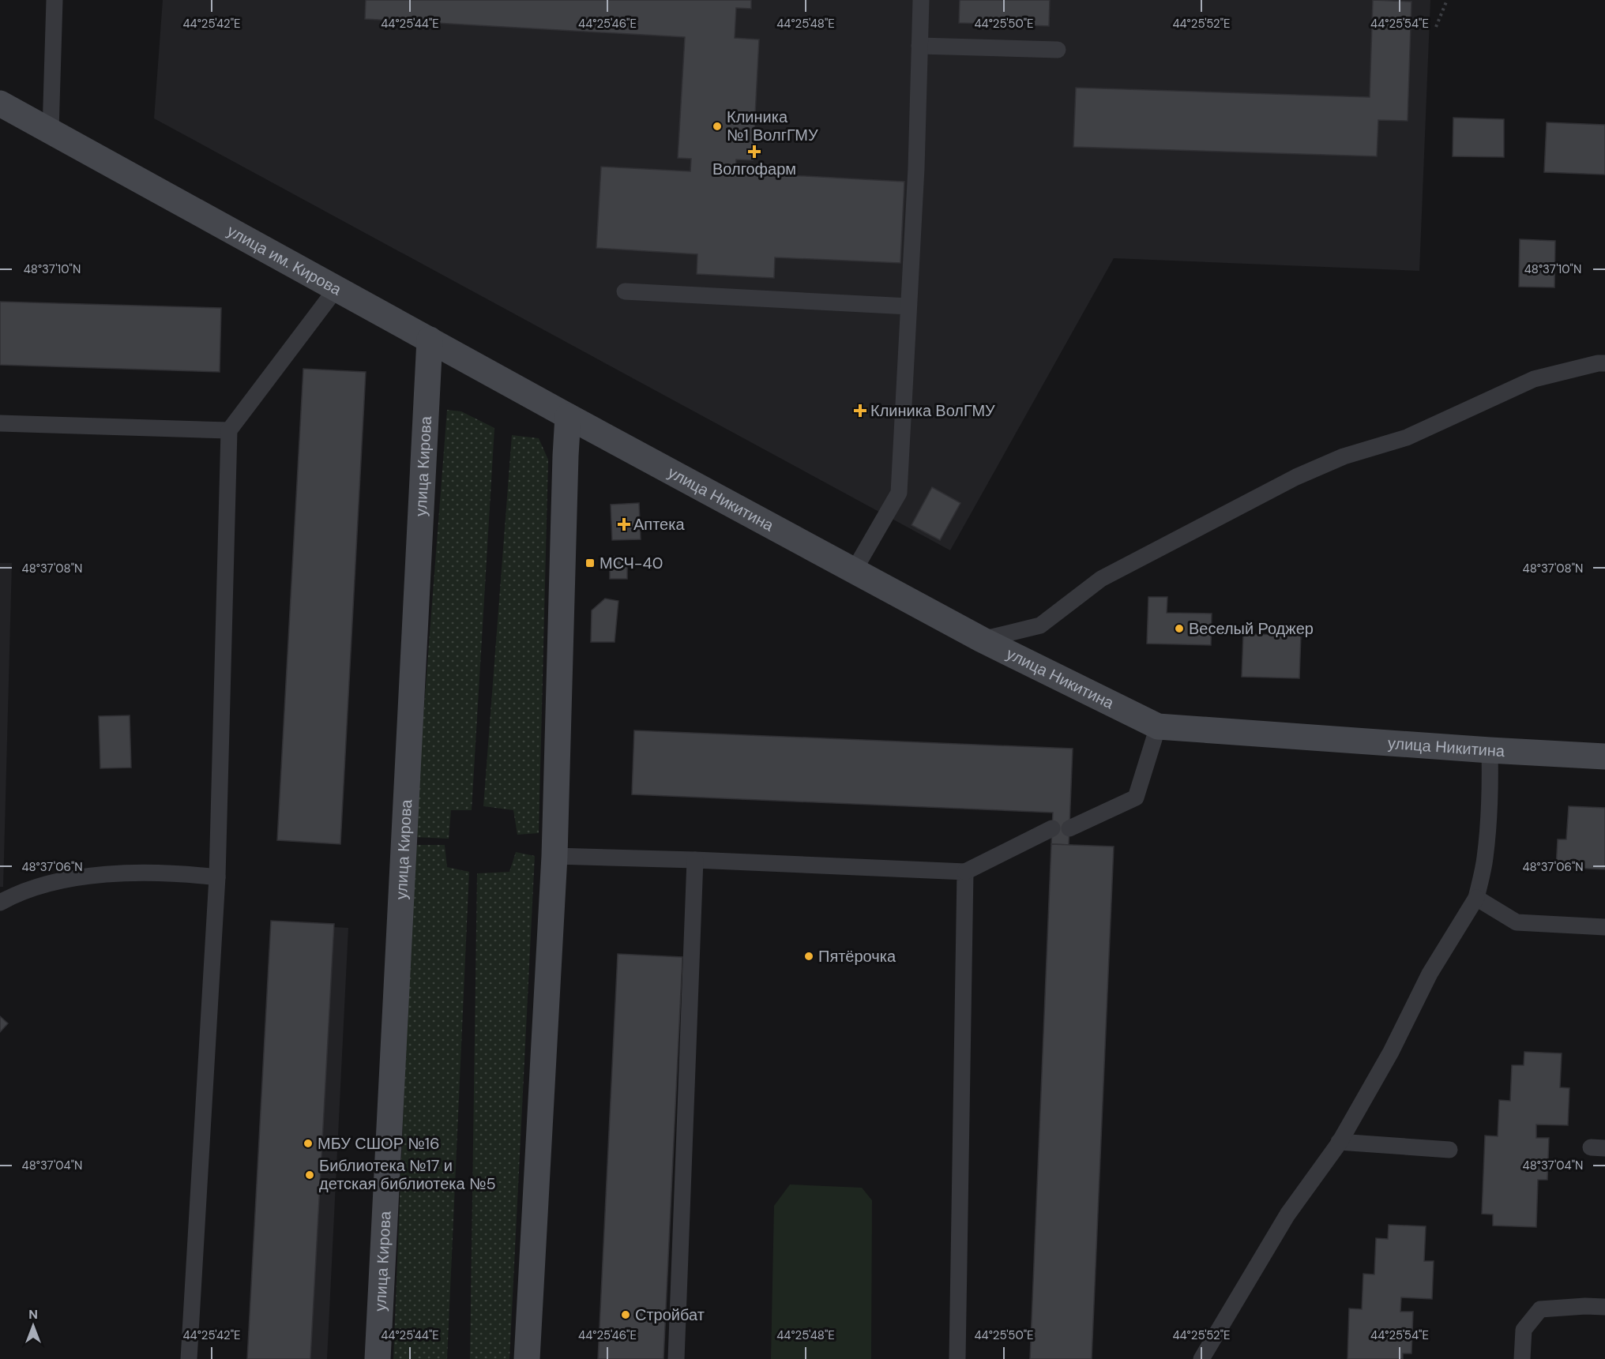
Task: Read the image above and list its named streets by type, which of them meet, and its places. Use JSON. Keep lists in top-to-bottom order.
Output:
{
  "streets": {
    "main road": ["улица им. Кирова", "улица Кирова", "улица Никитина"]
  },
  "crossings": [
    ["улица им. Кирова", "улица Кирова"],
    ["улица им. Кирова", "улица Никитина"]
  ],
  "places": {
    "other": [
      "Клиника №1 ВолгГМУ",
      "Веселый Роджер",
      "Пятёрочка",
      "МБУ СШОР №16",
      "Библиотека №17 и детская библиотека №5",
      "Стройбат"
    ],
    "health": ["Волгофарм", "Клиника ВолГМУ", "Аптека"],
    "transit": ["МСЧ-40"]
  },
  "north": "top",
  "coordinates": [
    "44°25'42\"E",
    "44°25'44\"E",
    "44°25'46\"E",
    "44°25'48\"E",
    "44°25'50\"E",
    "44°25'52\"E",
    "44°25'54\"E",
    "48°37'10\"N",
    "48°37'08\"N",
    "48°37'06\"N",
    "48°37'04\"N"
  ]
}
